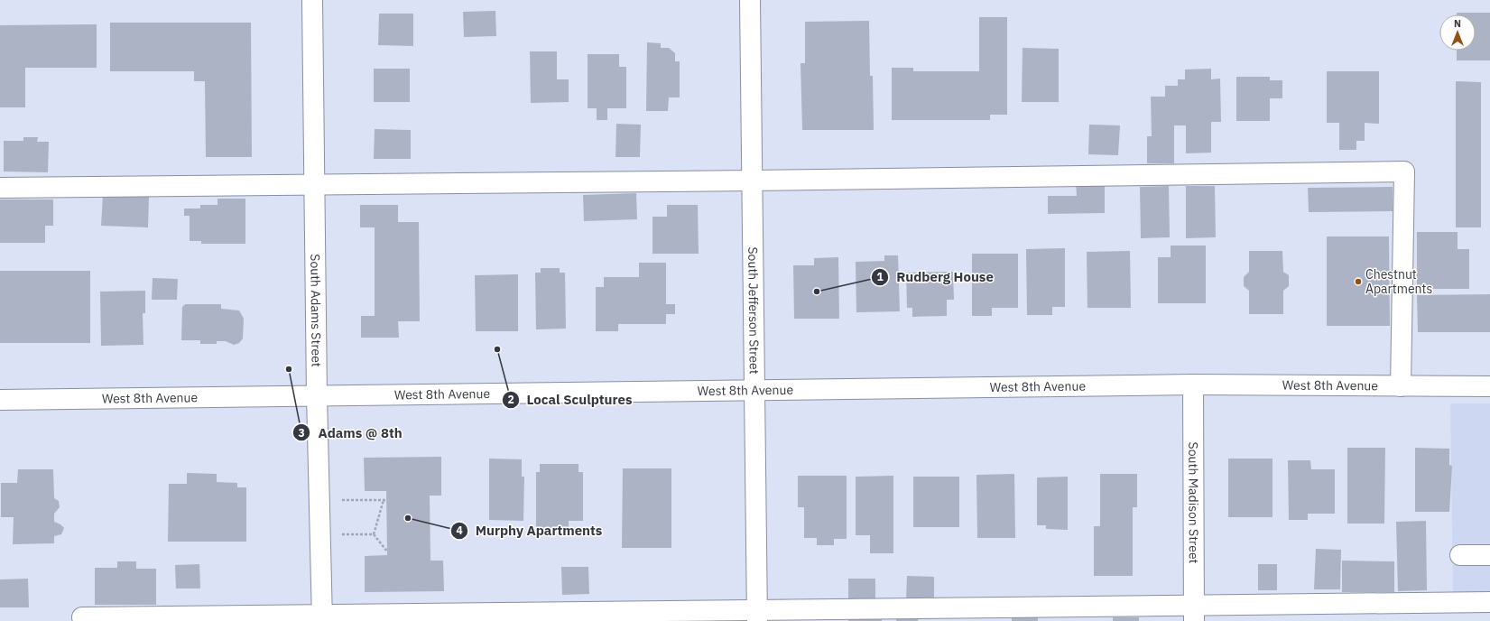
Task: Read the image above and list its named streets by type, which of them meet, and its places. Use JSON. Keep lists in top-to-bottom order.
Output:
{
  "streets": {
    "street": [
      "South Adams Street",
      "South Jefferson Street",
      "West 8th Avenue",
      "South Madison Street"
    ]
  },
  "crossings": [
    ["South Adams Street", "West 8th Avenue"],
    ["South Jefferson Street", "West 8th Avenue"],
    ["West 8th Avenue", "South Madison Street"]
  ],
  "places": [
    "Chestnut Apartments",
    "Rudberg House",
    "Local Sculptures",
    "Adams @ 8th",
    "Murphy Apartments"
  ],
  "north": "top"
}
